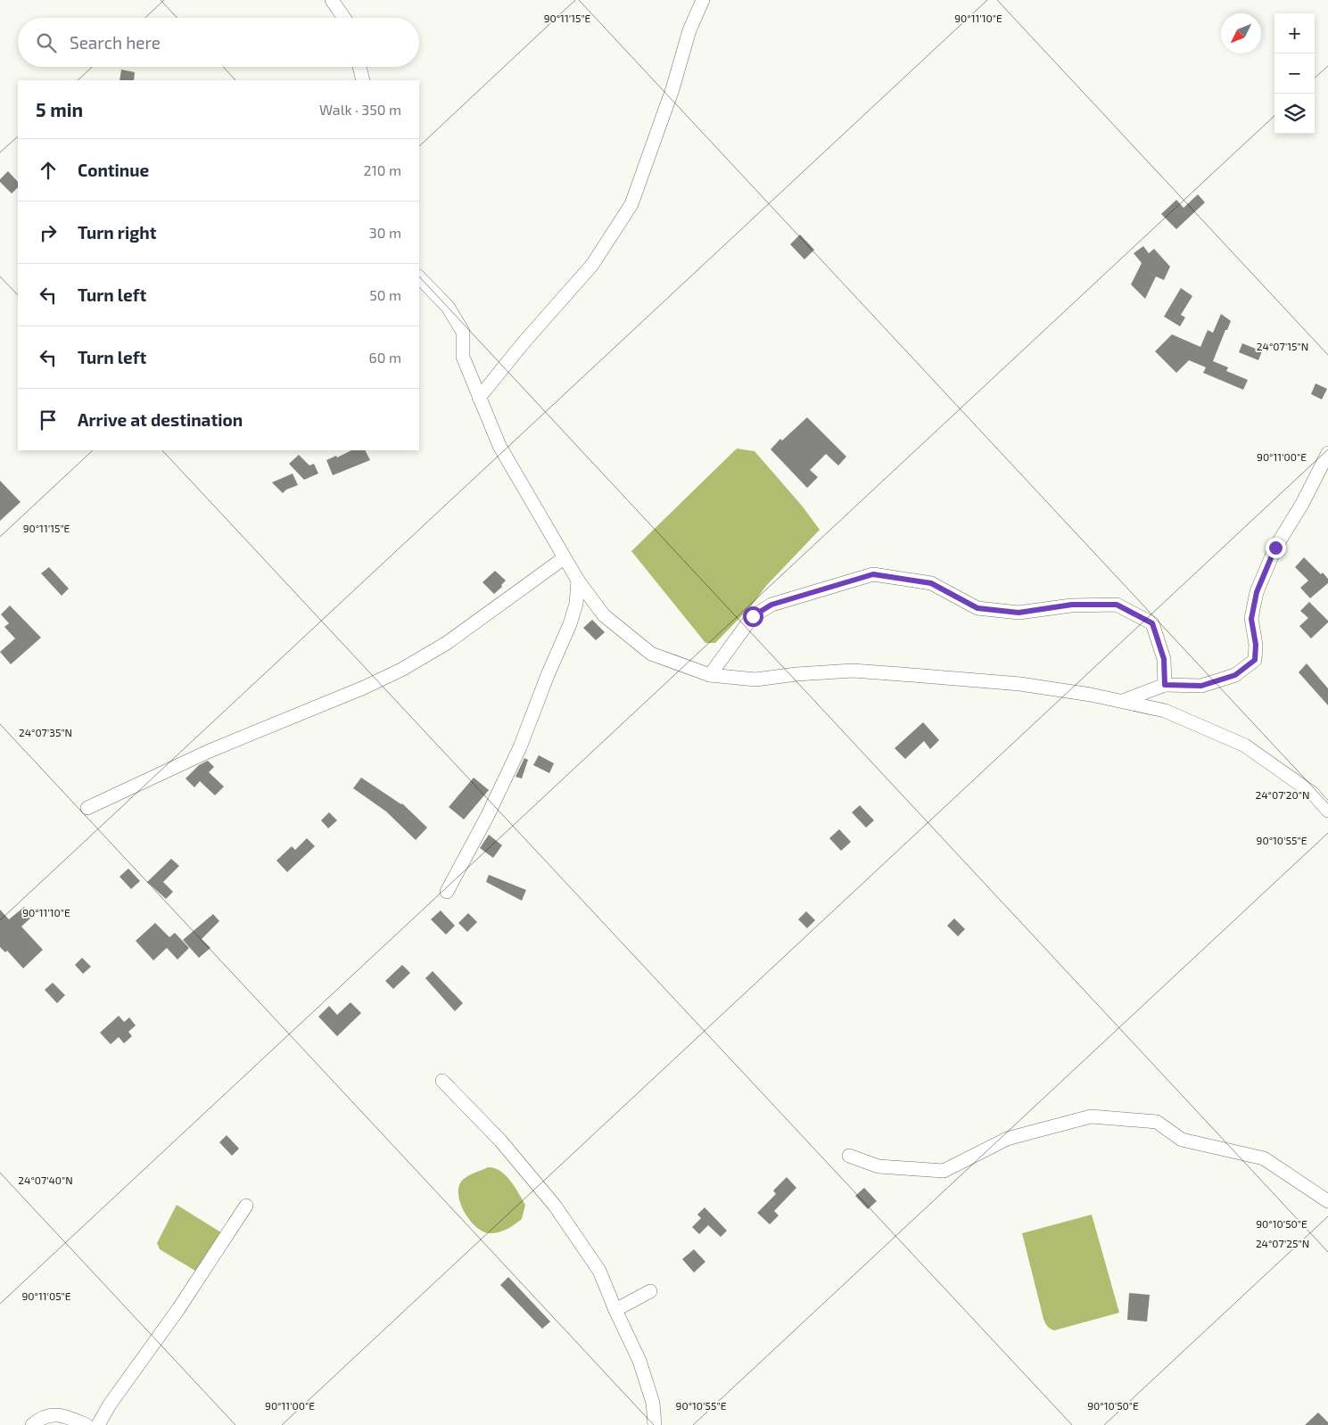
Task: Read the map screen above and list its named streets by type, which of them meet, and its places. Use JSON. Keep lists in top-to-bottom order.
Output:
{
  "north": "bottom left",
  "page": {
    "map_buttons": ["+", "−"],
    "search": "Search here",
    "heading": ["5 min", "Walk · 350 m"],
    "list": [
      ["Continue", "210 m"],
      ["Turn right", "30 m"],
      ["Turn left", "50 m"],
      ["Turn left", "60 m"],
      "Arrive at destination"
    ]
  },
  "coordinates": [
    "90°11'15\"E",
    "90°11'10\"E",
    "24°07'15\"N",
    "90°11'00\"E",
    "24°07'35\"N",
    "24°07'20\"N",
    "90°10'55\"E",
    "24°07'40\"N",
    "90°10'50\"E",
    "24°07'25\"N",
    "90°11'05\"E"
  ]
}
